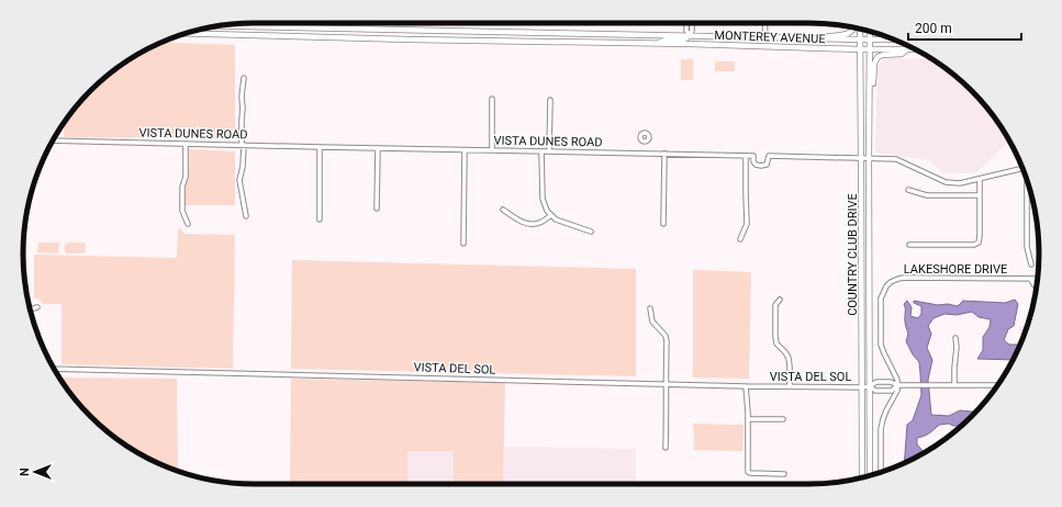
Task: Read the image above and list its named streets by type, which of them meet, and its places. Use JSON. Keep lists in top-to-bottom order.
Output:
{
  "streets": {
    "main road": ["MONTEREY AVENUE", "COUNTRY CLUB DRIVE"],
    "street": ["VISTA DUNES ROAD", "LAKESHORE DRIVE", "VISTA DEL SOL"]
  },
  "crossings": [
    ["MONTEREY AVENUE", "COUNTRY CLUB DRIVE"],
    ["COUNTRY CLUB DRIVE", "VISTA DEL SOL"],
    ["LAKESHORE DRIVE", "VISTA DEL SOL"]
  ],
  "scale_bar": "200 m",
  "north": "left"
}
